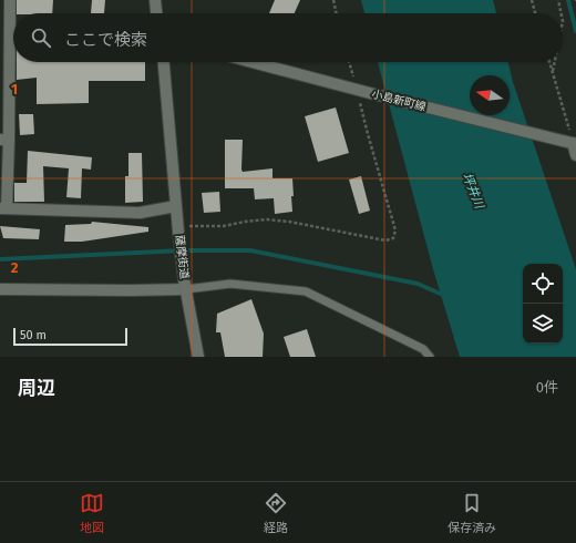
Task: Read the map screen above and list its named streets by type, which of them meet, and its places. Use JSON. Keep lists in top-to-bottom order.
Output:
{
  "streets": {
    "street": ["小島新町線", "薩摩街道"]
  },
  "water": ["坪井川"],
  "scale_bar": "50 m",
  "north": "left",
  "page": {
    "search": "ここで検索",
    "scale": "50 m",
    "heading": ["周辺", "0件"],
    "nav": ["地図", "経路", "保存済み"]
  },
  "grid": {
    "rows": ["1", "2"]
  }
}
